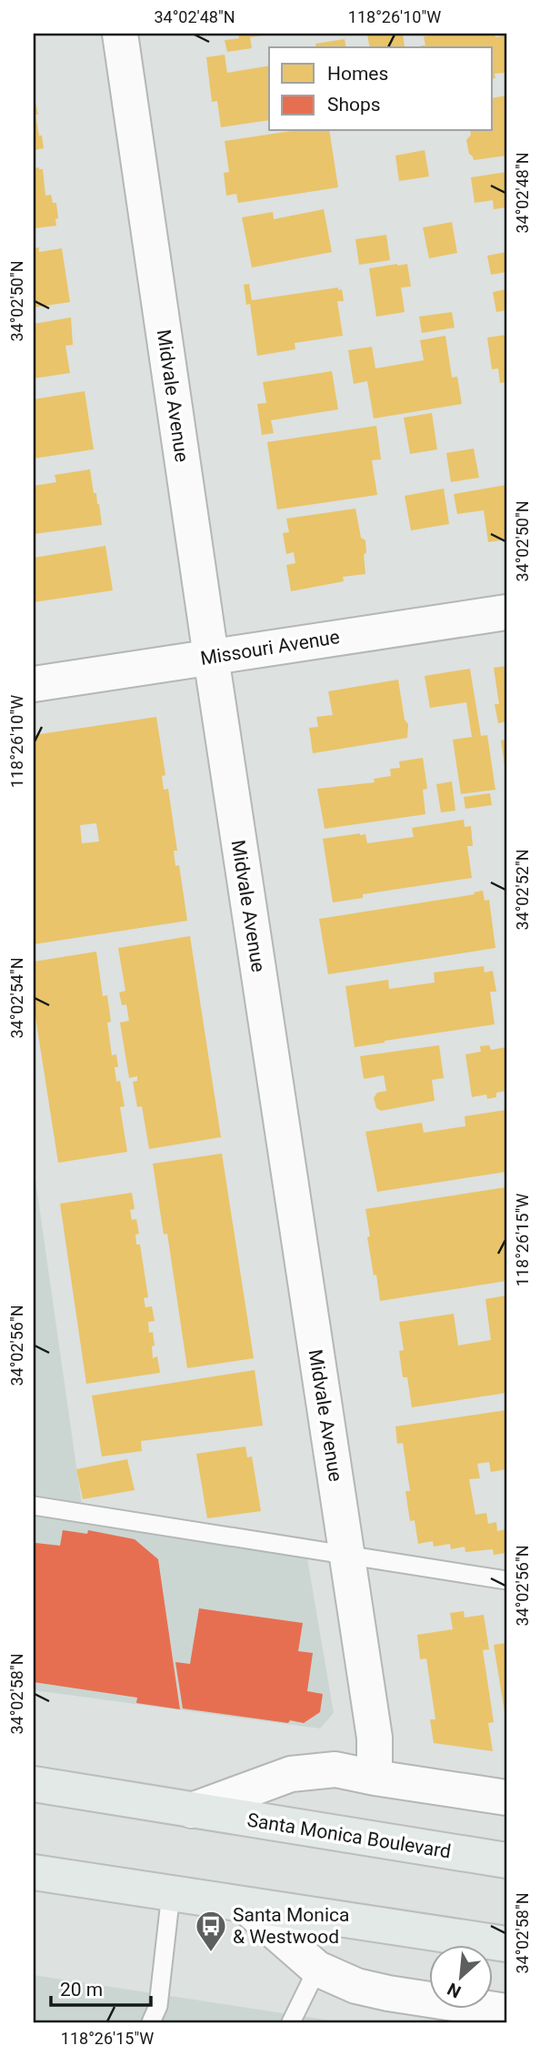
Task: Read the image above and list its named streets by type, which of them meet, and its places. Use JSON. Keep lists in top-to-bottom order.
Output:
{
  "streets": {
    "main road": ["Santa Monica Boulevard"],
    "street": ["Midvale Avenue", "Missouri Avenue"]
  },
  "crossings": [
    ["Midvale Avenue", "Missouri Avenue"],
    ["Midvale Avenue", "Santa Monica Boulevard"]
  ],
  "places": {
    "bus stop": ["Santa Monica & Westwood"]
  },
  "legend": ["Homes", "Shops"],
  "scale_bar": "20 m",
  "north": "bottom left",
  "coordinates": [
    "34°02'48\"N",
    "118°26'10\"W",
    "34°02'50\"N",
    "34°02'52\"N",
    "34°02'54\"N",
    "118°26'15\"W",
    "34°02'56\"N",
    "34°02'58\"N"
  ]
}
